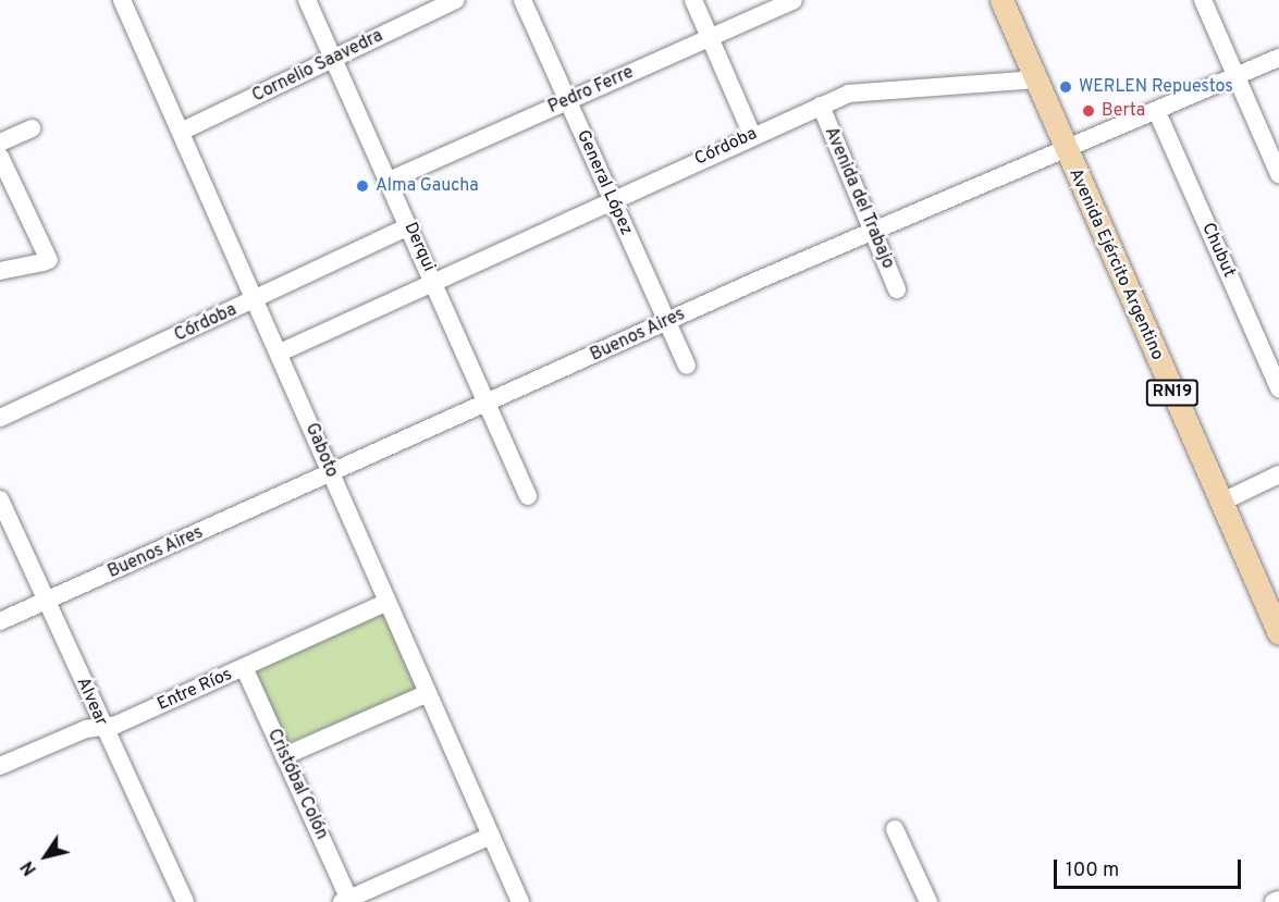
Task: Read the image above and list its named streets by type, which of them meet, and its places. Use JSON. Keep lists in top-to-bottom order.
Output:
{
  "streets": {
    "main road": ["Avenida Ejército Argentino", "RN19"],
    "street": [
      "Cornelio Saavedra",
      "Pedro Ferre",
      "Córdoba",
      "General López",
      "Avenida del Trabajo",
      "Derqui",
      "Chubut",
      "Buenos Aires",
      "Gaboto",
      "Entre Ríos",
      "Alvear",
      "Cristóbal Colón"
    ]
  },
  "crossings": [
    ["Cornelio Saavedra", "Derqui"],
    ["Cornelio Saavedra", "Gaboto"],
    ["Pedro Ferre", "General López"],
    ["Pedro Ferre", "Derqui"],
    ["Córdoba", "General López"],
    ["Córdoba", "Avenida del Trabajo"],
    ["Córdoba", "Derqui"],
    ["Córdoba", "Avenida Ejército Argentino"],
    ["Córdoba", "Gaboto"],
    ["General López", "Buenos Aires"],
    ["Avenida del Trabajo", "Buenos Aires"],
    ["Derqui", "Buenos Aires"],
    ["Chubut", "Buenos Aires"],
    ["Avenida Ejército Argentino", "Buenos Aires"],
    ["Buenos Aires", "Gaboto"],
    ["Buenos Aires", "Alvear"],
    ["Gaboto", "Entre Ríos"],
    ["Entre Ríos", "Alvear"],
    ["Entre Ríos", "Cristóbal Colón"]
  ],
  "places": ["WERLEN Repuestos", "Berta", "Alma Gaucha"],
  "scale_bar": "100 m",
  "north": "bottom left"
}
